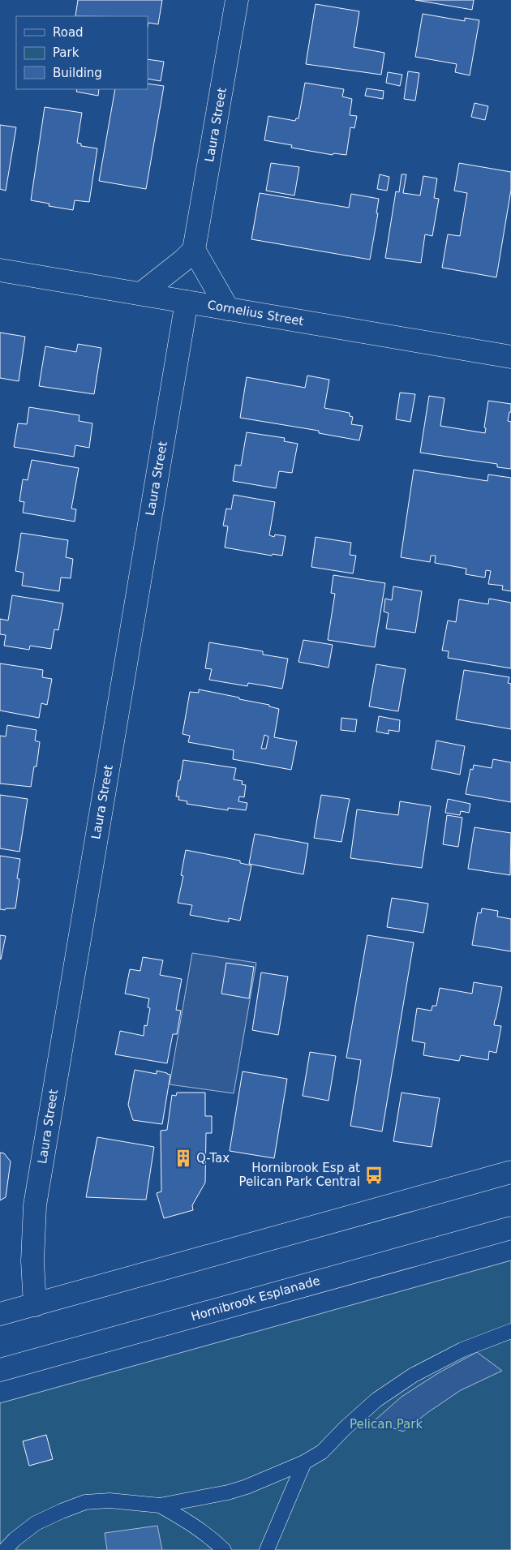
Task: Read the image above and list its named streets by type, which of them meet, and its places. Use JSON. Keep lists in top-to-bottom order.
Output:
{
  "streets": {
    "street": ["Laura Street", "Cornelius Street", "Hornibrook Esplanade"]
  },
  "crossings": [
    ["Laura Street", "Cornelius Street"]
  ],
  "parks": ["Pelican Park"],
  "places": {
    "building": ["Q-Tax"],
    "bus stop": ["Hornibrook Esp at Pelican Park Central"]
  },
  "legend": ["Road", "Park", "Building"]
}
